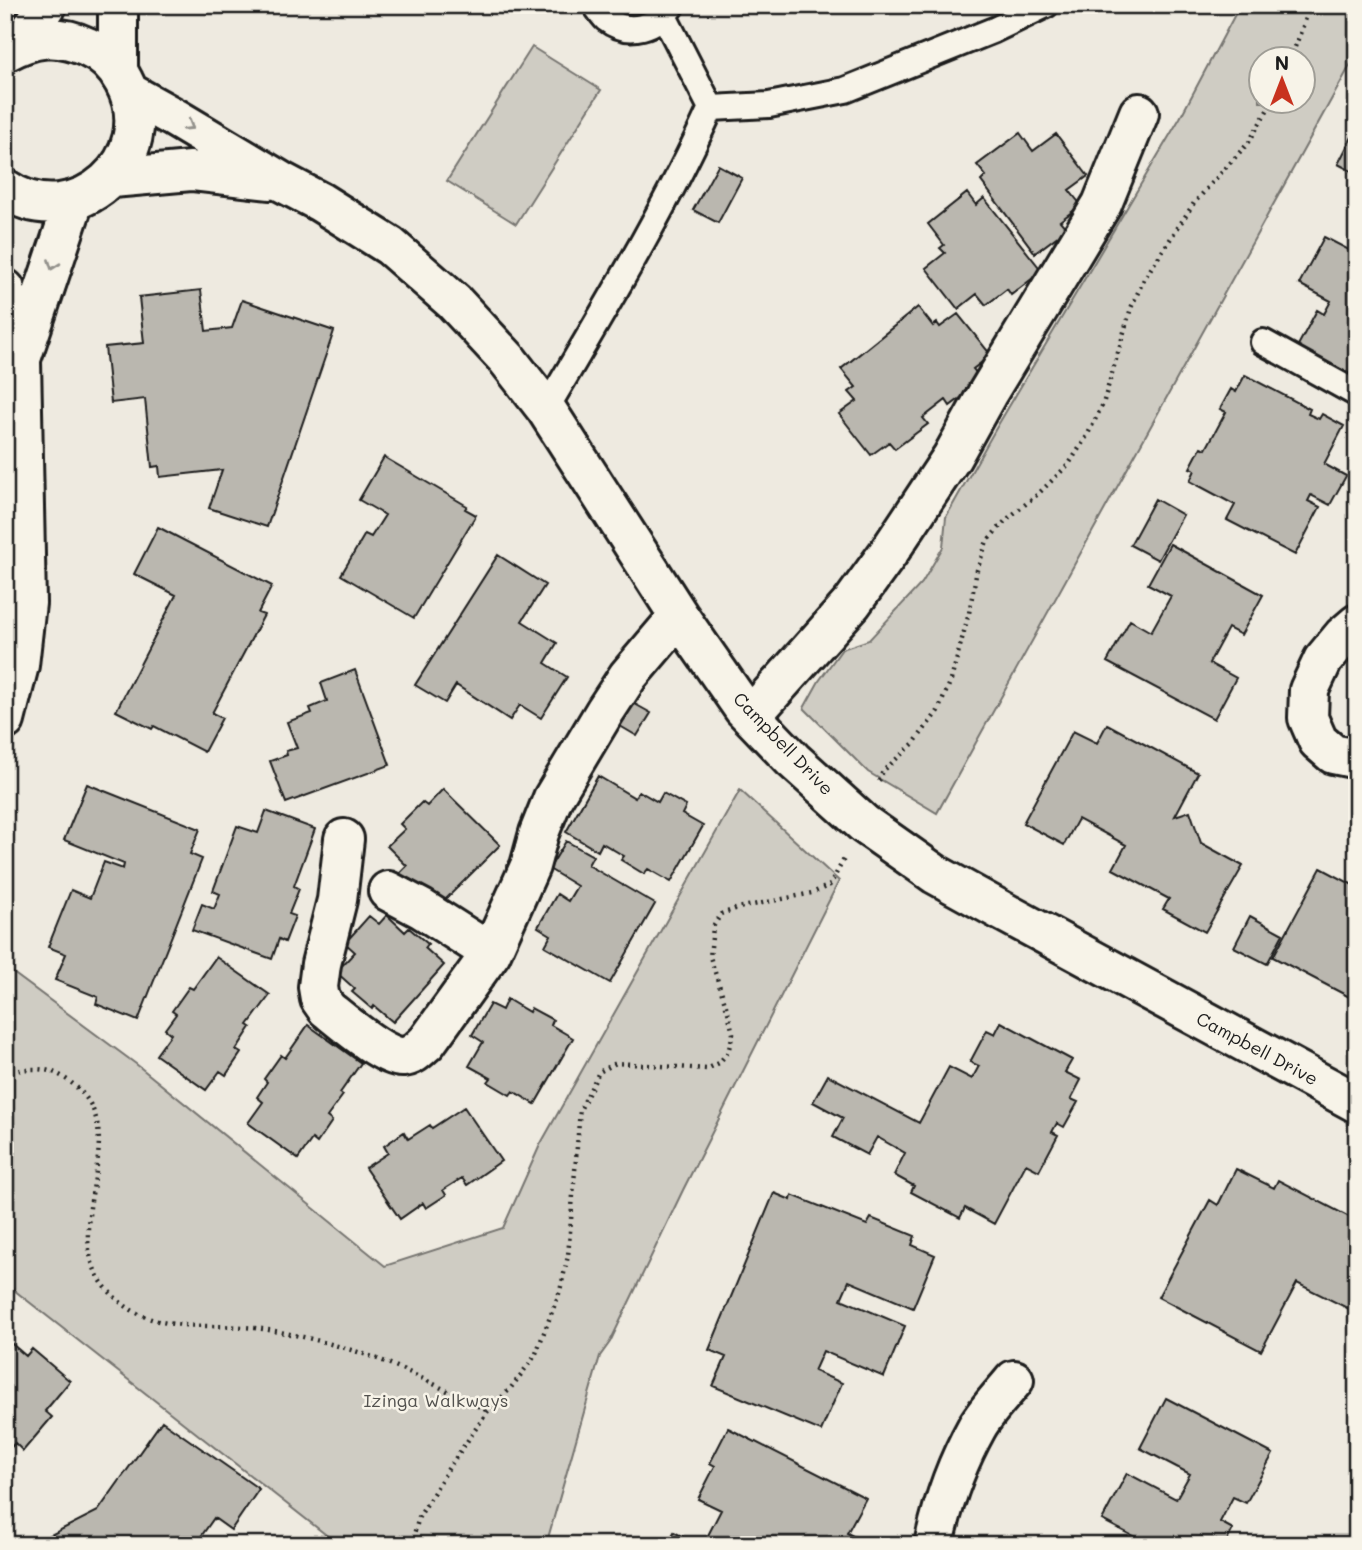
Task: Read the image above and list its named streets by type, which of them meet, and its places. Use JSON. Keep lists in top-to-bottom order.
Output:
{
  "streets": {
    "street": ["Campbell Drive"]
  },
  "parks": ["Izinga Walkways"],
  "north": "top"
}
